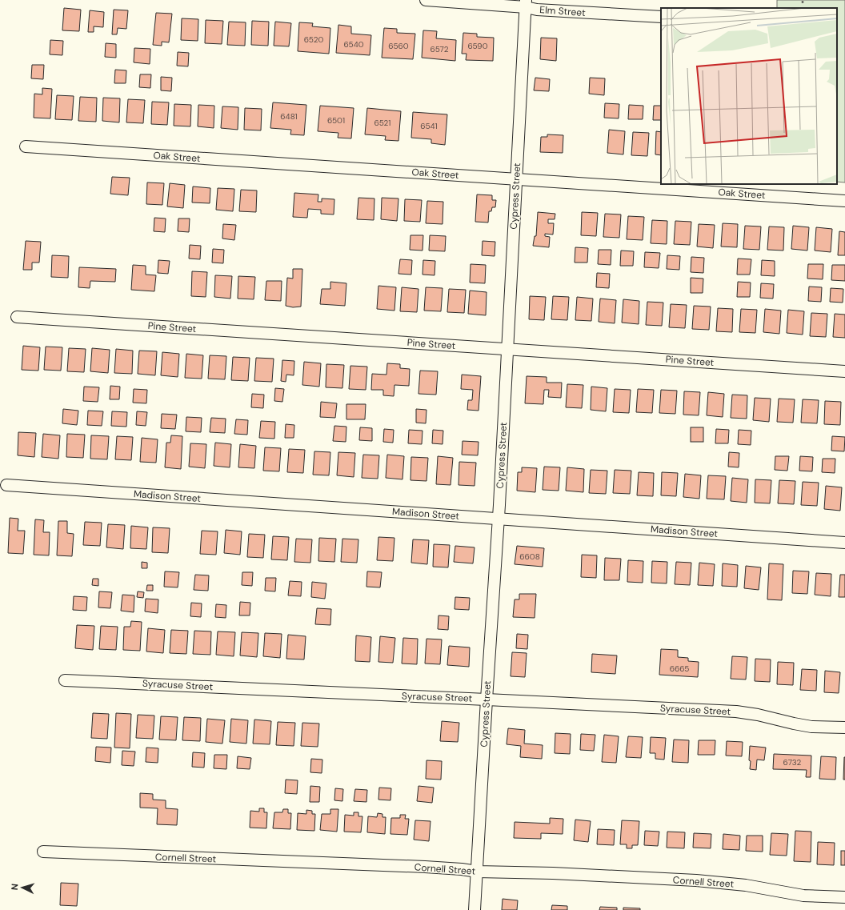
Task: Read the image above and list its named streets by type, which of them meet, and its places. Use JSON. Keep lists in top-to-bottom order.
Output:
{
  "streets": {
    "street": [
      "Elm Street",
      "Oak Street",
      "Cypress Street",
      "Pine Street",
      "Madison Street",
      "Syracuse Street",
      "Cornell Street"
    ]
  },
  "crossings": [
    ["Elm Street", "Cypress Street"],
    ["Oak Street", "Cypress Street"],
    ["Cypress Street", "Pine Street"],
    ["Cypress Street", "Madison Street"],
    ["Cypress Street", "Syracuse Street"],
    ["Cypress Street", "Cornell Street"]
  ],
  "house_numbers": [
    "6520",
    "6540",
    "6560",
    "6590",
    "6572",
    "6481",
    "6501",
    "6521",
    "6541",
    "6608",
    "6665",
    "6732"
  ],
  "north": "left"
}
